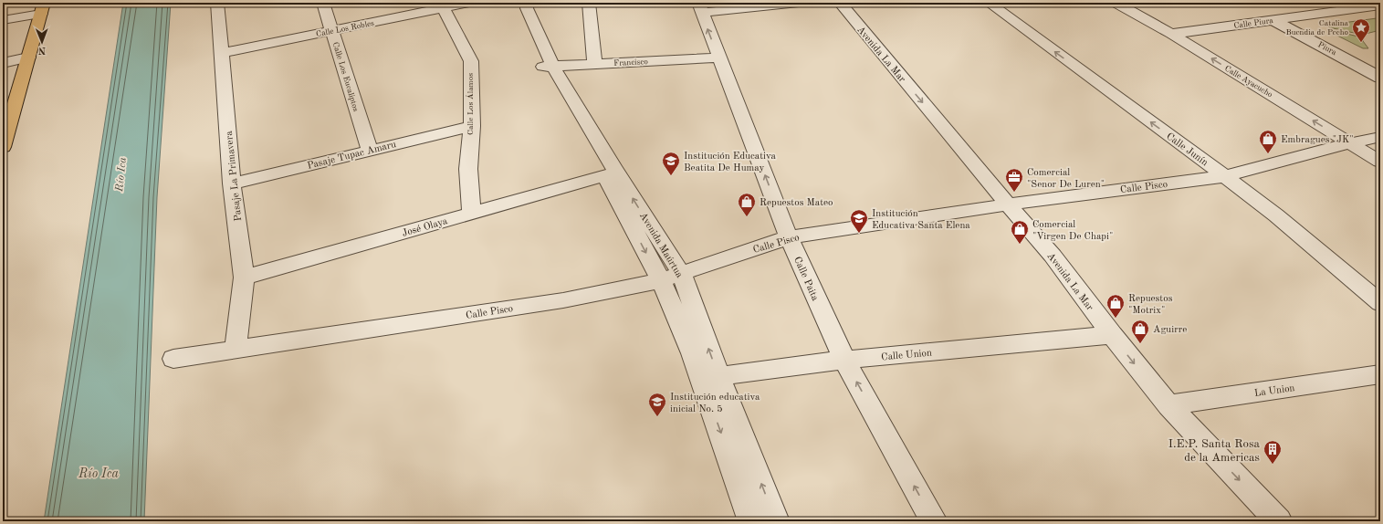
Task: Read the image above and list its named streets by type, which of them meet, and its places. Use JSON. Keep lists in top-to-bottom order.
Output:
{
  "streets": {
    "street": [
      "Calle Piura",
      "Calle Los Robles",
      "Piura",
      "Avenida La Mar",
      "Francisco",
      "Calle Los Eucaliptos",
      "Calle Ayacucho",
      "Calle Los Álamos",
      "Calle Junín",
      "Pasaje Tupac Amaru",
      "Pasaje La Primavera",
      "Calle Pisco",
      "José Olaya",
      "Avenida Maúrtua",
      "Calle Paita",
      "Calle Union",
      "La Union"
    ]
  },
  "crossings": [
    ["Calle Piura", "Piura"],
    ["Calle Piura", "Calle Ayacucho"],
    ["Calle Los Robles", "Calle Los Eucaliptos"],
    ["Calle Los Robles", "Calle Los Álamos"],
    ["Calle Los Robles", "Pasaje La Primavera"],
    ["Avenida La Mar", "Calle Pisco"],
    ["Avenida La Mar", "Calle Union"],
    ["Avenida La Mar", "La Union"],
    ["Francisco", "Avenida Maúrtua"],
    ["Francisco", "Calle Paita"],
    ["Calle Los Eucaliptos", "Pasaje Tupac Amaru"],
    ["Calle Ayacucho", "Calle Pisco"],
    ["Calle Los Álamos", "Pasaje Tupac Amaru"],
    ["Calle Los Álamos", "José Olaya"],
    ["Calle Junín", "Calle Pisco"],
    ["Pasaje Tupac Amaru", "Pasaje La Primavera"],
    ["Pasaje La Primavera", "Calle Pisco"],
    ["Pasaje La Primavera", "José Olaya"],
    ["Calle Pisco", "Avenida Maúrtua"],
    ["Calle Pisco", "Calle Paita"],
    ["José Olaya", "Avenida Maúrtua"],
    ["Avenida Maúrtua", "Calle Union"],
    ["Calle Paita", "Calle Union"]
  ],
  "one_way": [
    "Avenida La Mar",
    "Calle Ayacucho",
    "Calle Junín",
    "Calle Paita"
  ],
  "water": ["Río Ica"],
  "places": {
    "place": ["Catalina Buendia de Pecho"],
    "shop": [
      "Embragues \"JK\"",
      "Repuestos Mateo",
      "Comercial \"Virgen De Chapi\"",
      "Repuestos \"Motrix\"",
      "Aguirre"
    ],
    "school or university": ["Institución Educativa Beatita De Humay", "Institución Educativa Santa Elena", "Institución educativa inicial No. 5"],
    "office": ["Comercial \"Senor De Luren\""],
    "building": ["I.E.P. Santa Rosa de la Americas"]
  },
  "north": "bottom"
}
